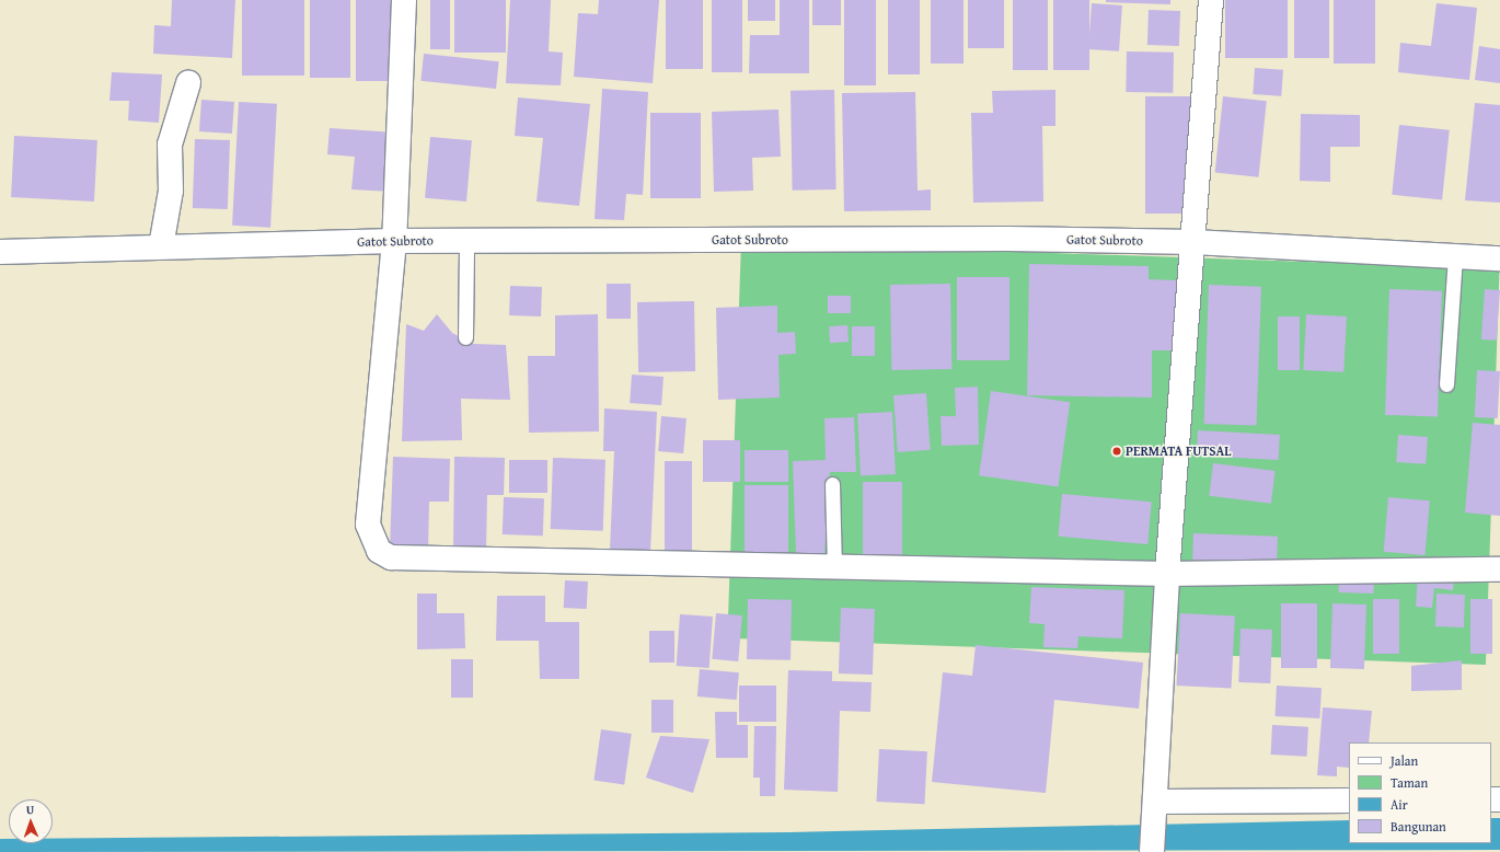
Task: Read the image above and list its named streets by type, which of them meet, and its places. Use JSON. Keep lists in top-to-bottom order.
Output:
{
  "streets": {
    "street": ["Gatot Subroto"]
  },
  "places": ["PERMATA FUTSAL"],
  "legend": [
    "Jalan",
    "Taman",
    "Air",
    "Bangunan"
  ],
  "north": "top"
}
